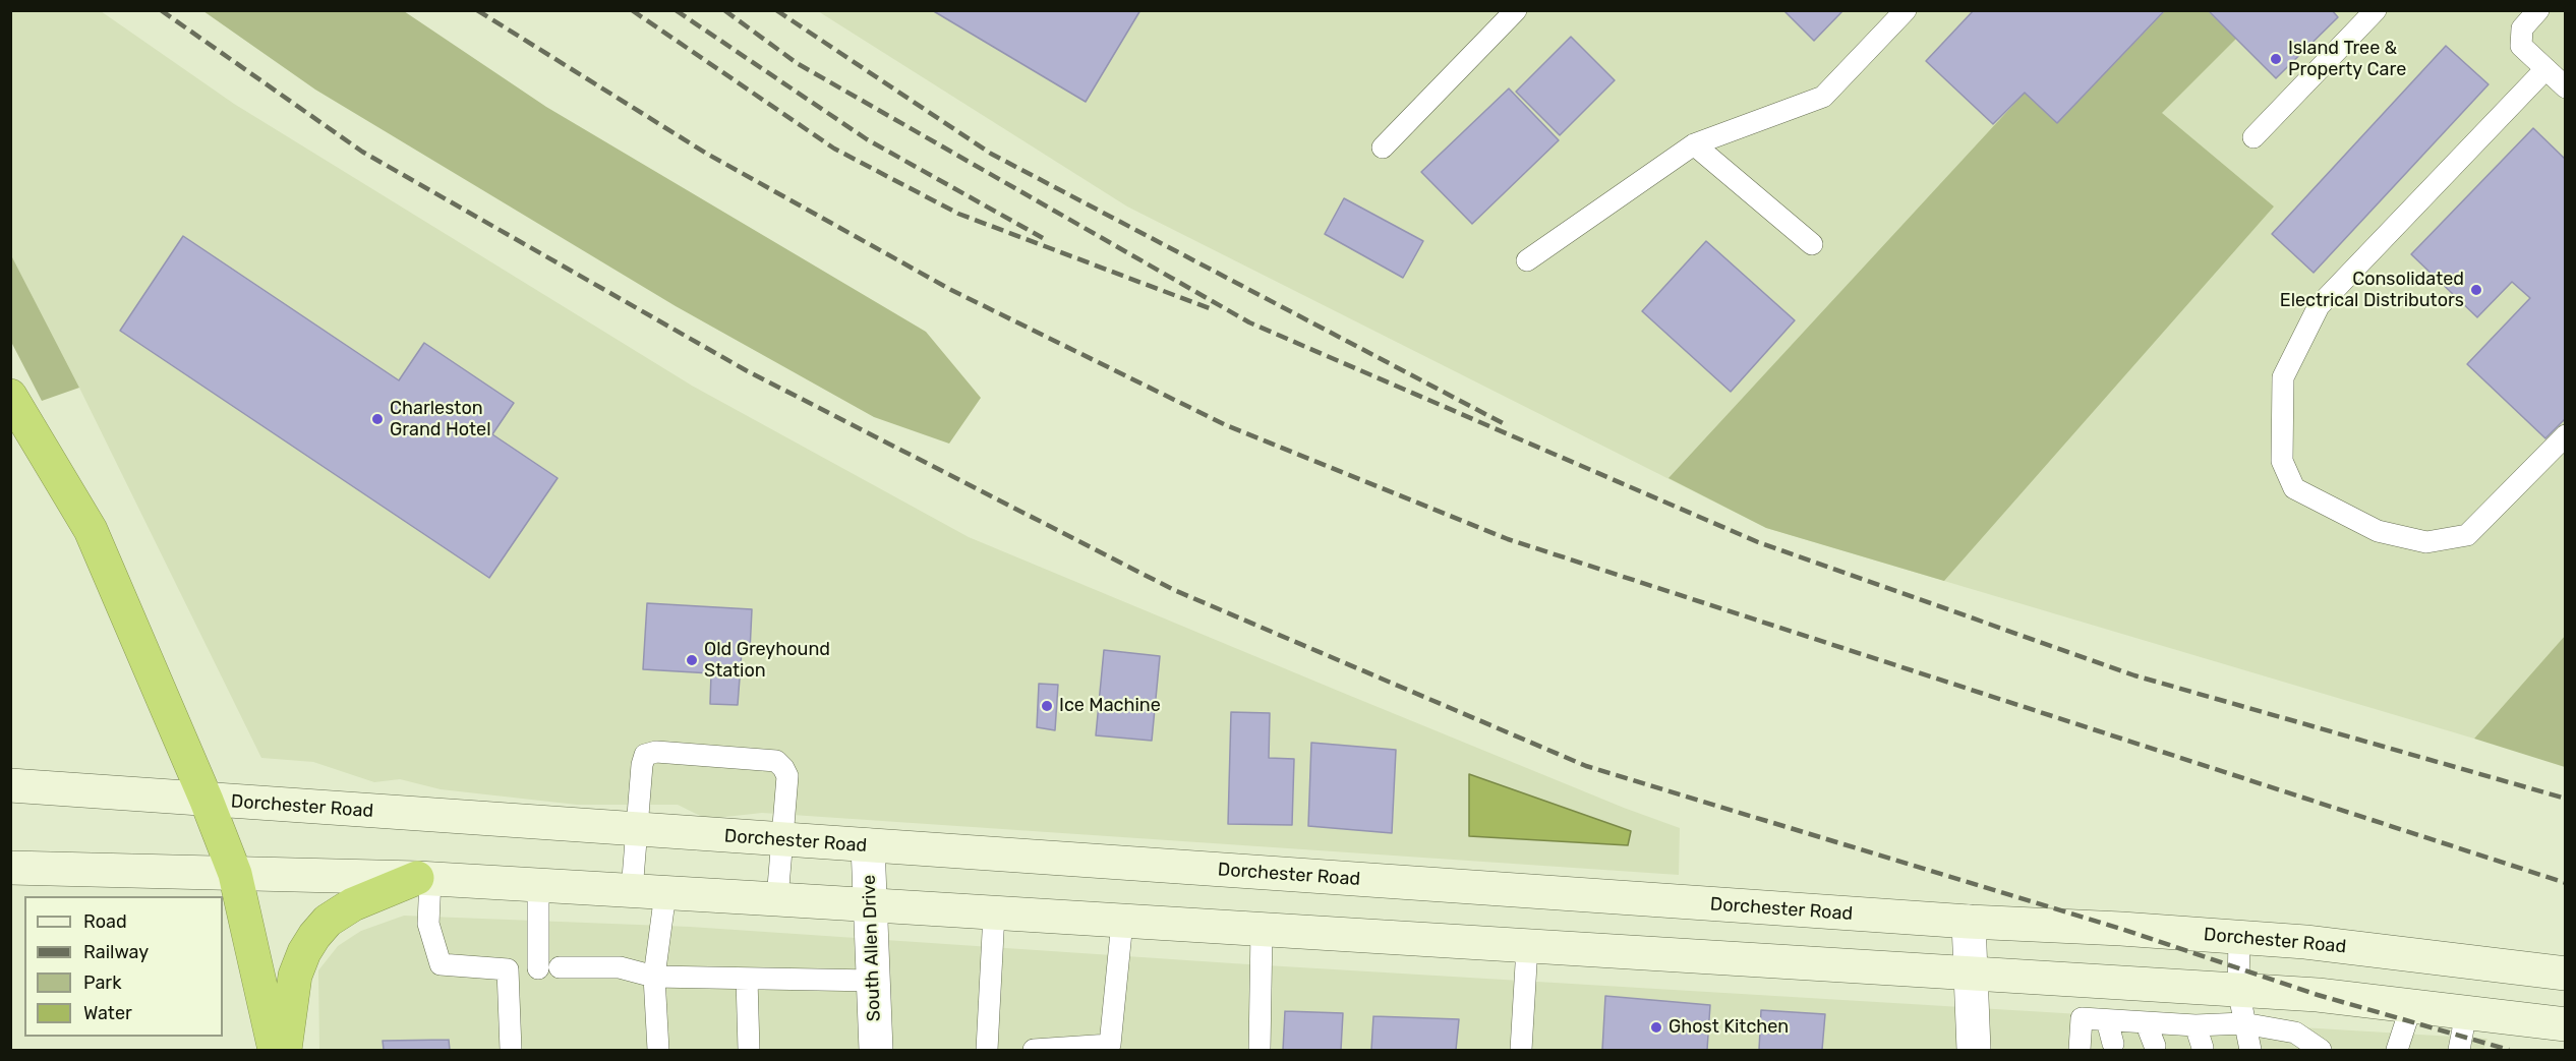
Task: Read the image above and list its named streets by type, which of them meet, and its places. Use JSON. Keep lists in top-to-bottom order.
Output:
{
  "streets": {
    "main road": ["Dorchester Road"],
    "street": ["South Allen Drive"]
  },
  "crossings": [
    ["Dorchester Road", "South Allen Drive"]
  ],
  "places": [
    "Island Tree & Property Care",
    "Consolidated Electrical Distributors",
    "Charleston Grand Hotel",
    "Old Greyhound Station",
    "Ice Machine",
    "Ghost Kitchen"
  ],
  "legend": [
    "Road",
    "Railway",
    "Park",
    "Water"
  ]
}
